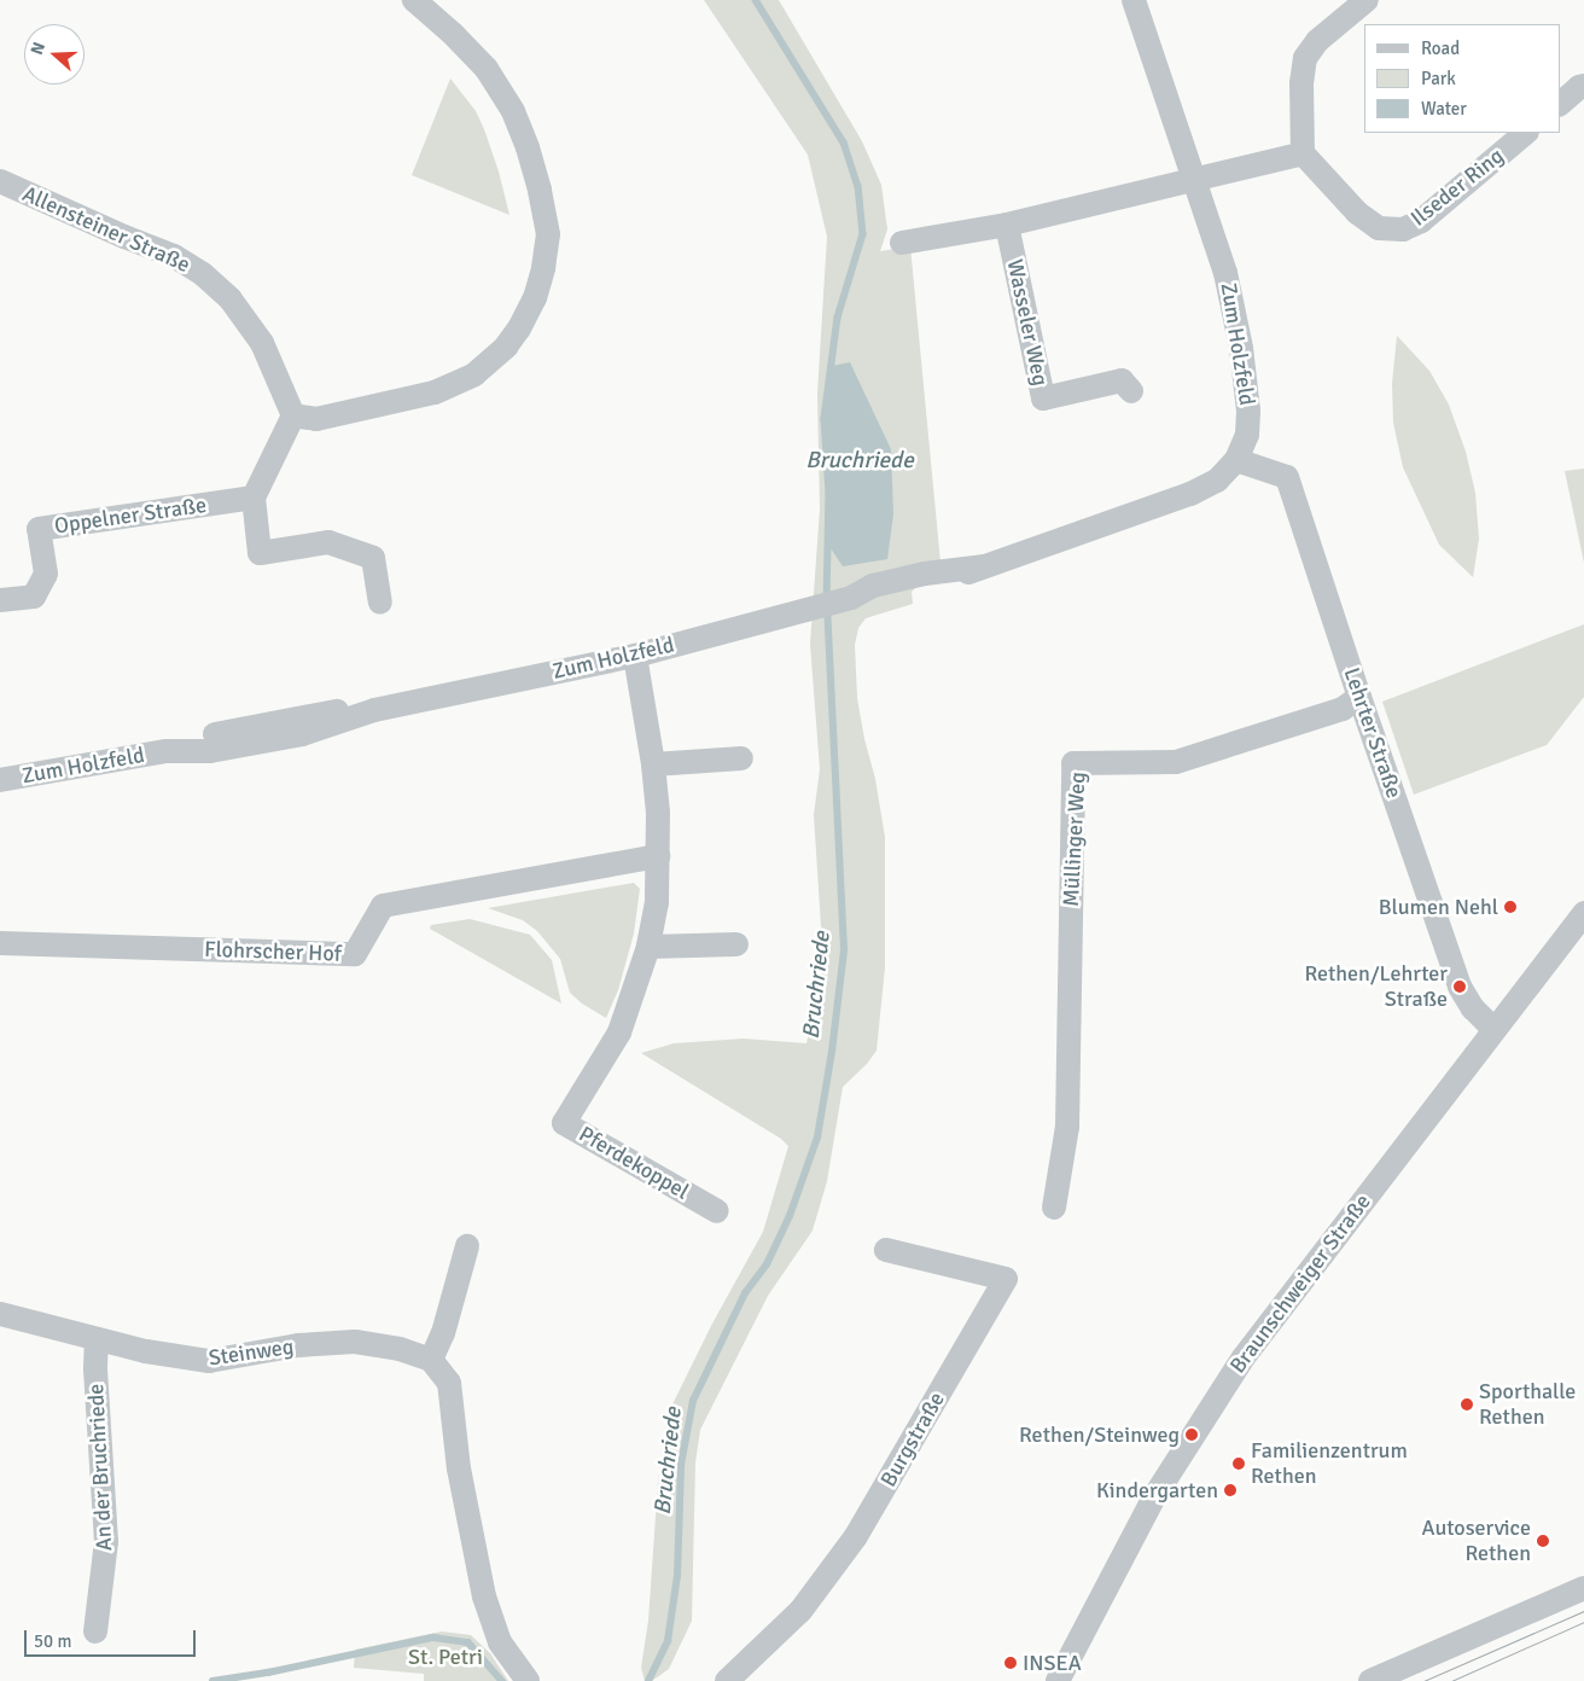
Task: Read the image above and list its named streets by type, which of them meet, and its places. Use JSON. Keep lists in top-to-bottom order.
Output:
{
  "streets": {
    "street": [
      "Ilseder Ring",
      "Allensteiner Straße",
      "Wasseler Weg",
      "Zum Holzfeld",
      "Oppelner Straße",
      "Lehrter Straße",
      "Müllinger Weg",
      "Flohrscher Hof",
      "Pferdekoppel",
      "Braunschweiger Straße",
      "Steinweg",
      "Burgstraße",
      "An der Bruchriede"
    ]
  },
  "crossings": [
    ["Zum Holzfeld", "Lehrter Straße"],
    ["Zum Holzfeld", "Pferdekoppel"],
    ["Lehrter Straße", "Müllinger Weg"],
    ["Lehrter Straße", "Braunschweiger Straße"],
    ["Flohrscher Hof", "Pferdekoppel"],
    ["Steinweg", "An der Bruchriede"]
  ],
  "water": ["Bruchriede"],
  "parks": ["St. Petri"],
  "places": [
    "Blumen Nehl",
    "Rethen/Lehrter Straße",
    "Sporthalle Rethen",
    "Rethen/Steinweg",
    "Familienzentrum Rethen",
    "Kindergarten",
    "Autoservice Rethen",
    "INSEA"
  ],
  "legend": ["Road", "Park", "Water"],
  "scale_bar": "50 m",
  "north": "left"
}
